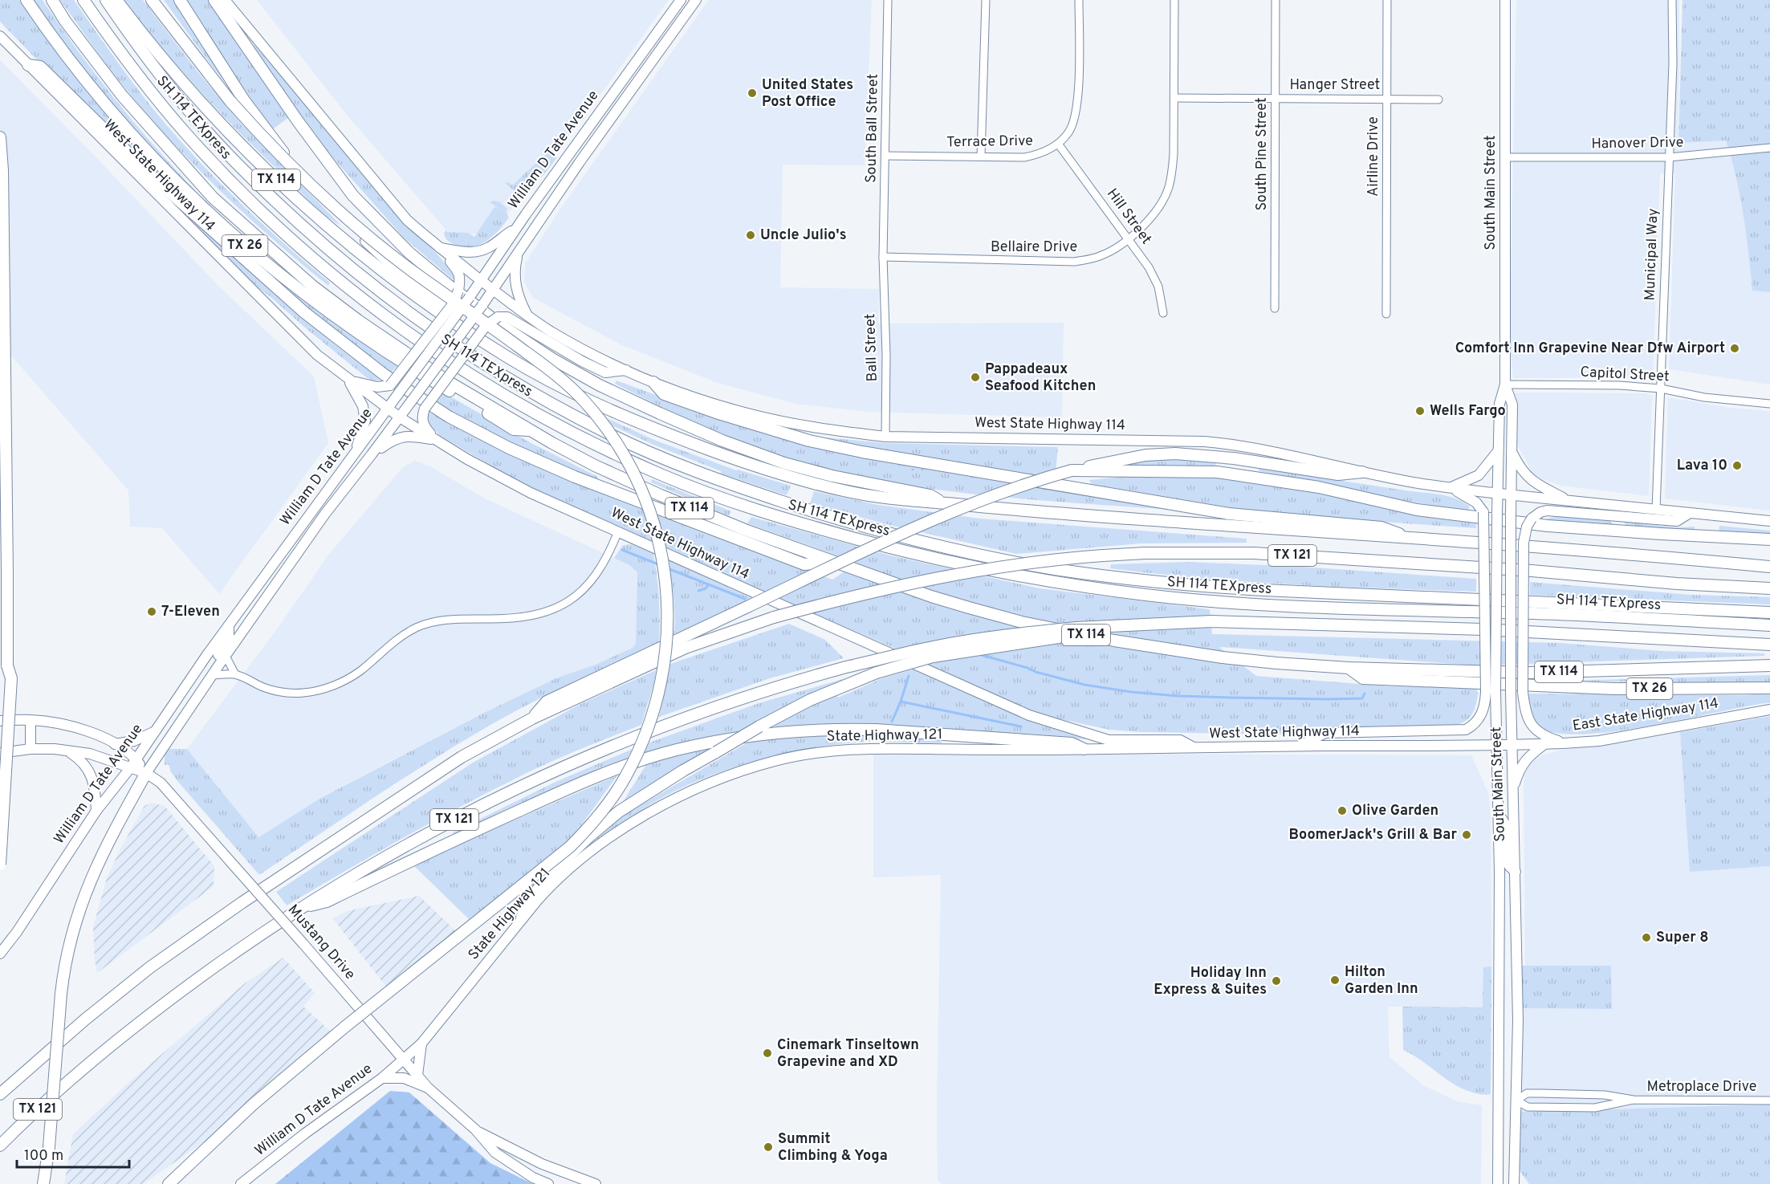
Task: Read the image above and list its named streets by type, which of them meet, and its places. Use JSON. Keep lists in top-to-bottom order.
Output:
{
  "streets": {
    "highway": [
      "SH 114 TEXpress",
      "TX 114",
      "TX 26",
      "TX 121"
    ],
    "main road": [
      "William D Tate Avenue",
      "West State Highway 114",
      "South Main Street",
      "East State Highway 114",
      "State Highway 121",
      "Mustang Drive"
    ],
    "street": [
      "Hanger Street",
      "South Ball Street",
      "Terrace Drive",
      "Hanover Drive",
      "South Pine Street",
      "Airline Drive",
      "Hill Street",
      "Bellaire Drive",
      "Municipal Way",
      "Ball Street",
      "Capitol Street",
      "Metroplace Drive"
    ]
  },
  "crossings": [
    ["Hanger Street", "South Pine Street"],
    ["Hanger Street", "Airline Drive"],
    ["Hanger Street", "Bellaire Drive"],
    ["South Ball Street", "Terrace Drive"],
    ["South Ball Street", "Bellaire Drive"],
    ["South Ball Street", "Ball Street"],
    ["Terrace Drive", "Hill Street"],
    ["Hanover Drive", "South Main Street"],
    ["Hanover Drive", "Municipal Way"],
    ["William D Tate Avenue", "West State Highway 114"],
    ["William D Tate Avenue", "State Highway 121"],
    ["William D Tate Avenue", "Mustang Drive"],
    ["West State Highway 114", "South Main Street"],
    ["West State Highway 114", "Ball Street"],
    ["West State Highway 114", "East State Highway 114"],
    ["West State Highway 114", "State Highway 121"],
    ["TX 114", "TX 26"],
    ["South Main Street", "Capitol Street"],
    ["South Main Street", "East State Highway 114"],
    ["South Main Street", "Metroplace Drive"],
    ["Hill Street", "Bellaire Drive"],
    ["Bellaire Drive", "Ball Street"],
    ["Municipal Way", "Capitol Street"],
    ["State Highway 121", "Mustang Drive"]
  ],
  "places": [
    "United States Post Office",
    "Uncle Julio's",
    "Comfort Inn Grapevine Near Dfw Airport",
    "Pappadeaux Seafood Kitchen",
    "Wells Fargo",
    "Lava 10",
    "7-Eleven",
    "Olive Garden",
    "BoomerJack's Grill & Bar",
    "Super 8",
    "Hilton Garden Inn",
    "Holiday Inn Express & Suites",
    "Cinemark Tinseltown Grapevine and XD",
    "Summit Climbing & Yoga"
  ],
  "scale_bar": "100 m"
}
